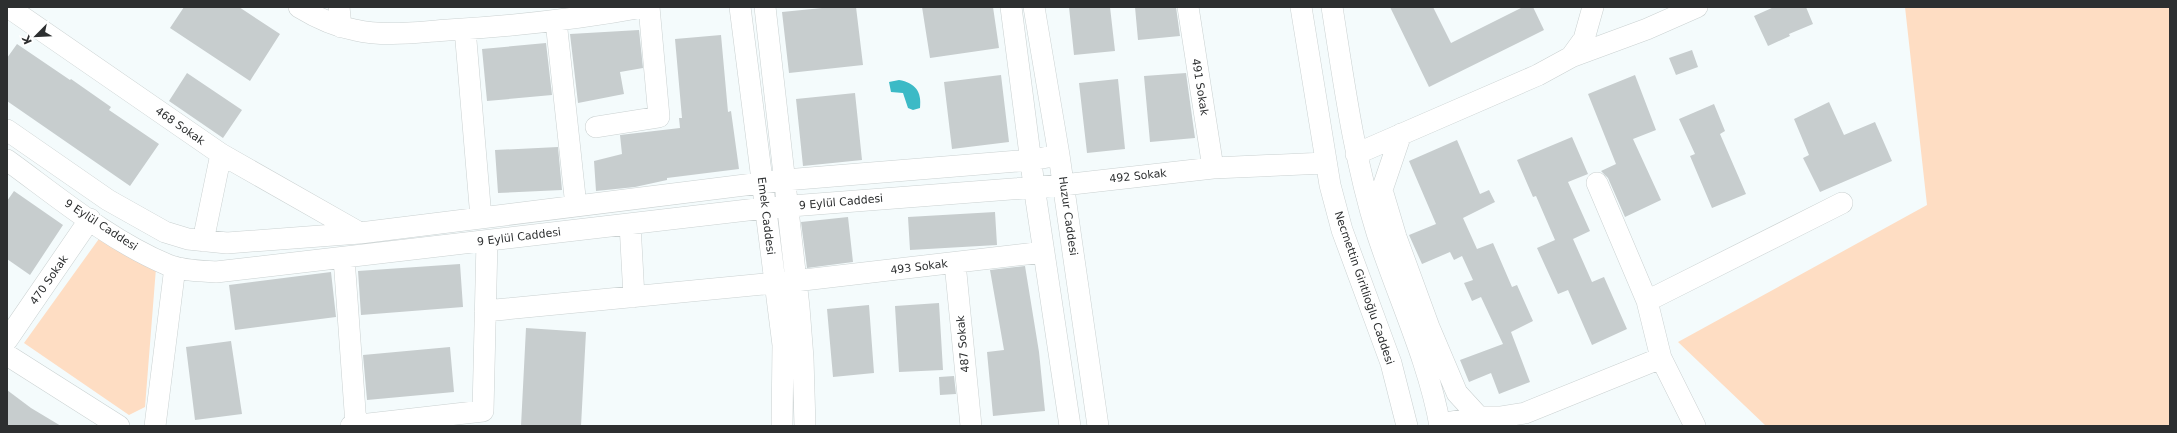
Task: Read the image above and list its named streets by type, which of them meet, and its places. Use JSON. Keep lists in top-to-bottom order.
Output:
{
  "streets": {
    "street": [
      "491 Sokak",
      "468 Sokak",
      "492 Sokak",
      "9 Eylül Caddesi",
      "Emek Caddesi",
      "Huzur Caddesi",
      "493 Sokak",
      "470 Sokak",
      "Necmettin Giritlioğlu Caddesi",
      "487 Sokak"
    ]
  },
  "crossings": [
    ["491 Sokak", "492 Sokak"],
    ["492 Sokak", "9 Eylül Caddesi"],
    ["492 Sokak", "Huzur Caddesi"],
    ["492 Sokak", "Necmettin Giritlioğlu Caddesi"],
    ["9 Eylül Caddesi", "Emek Caddesi"],
    ["9 Eylül Caddesi", "Huzur Caddesi"],
    ["9 Eylül Caddesi", "470 Sokak"],
    ["Emek Caddesi", "493 Sokak"],
    ["493 Sokak", "487 Sokak"]
  ],
  "north": "bottom left"
}
